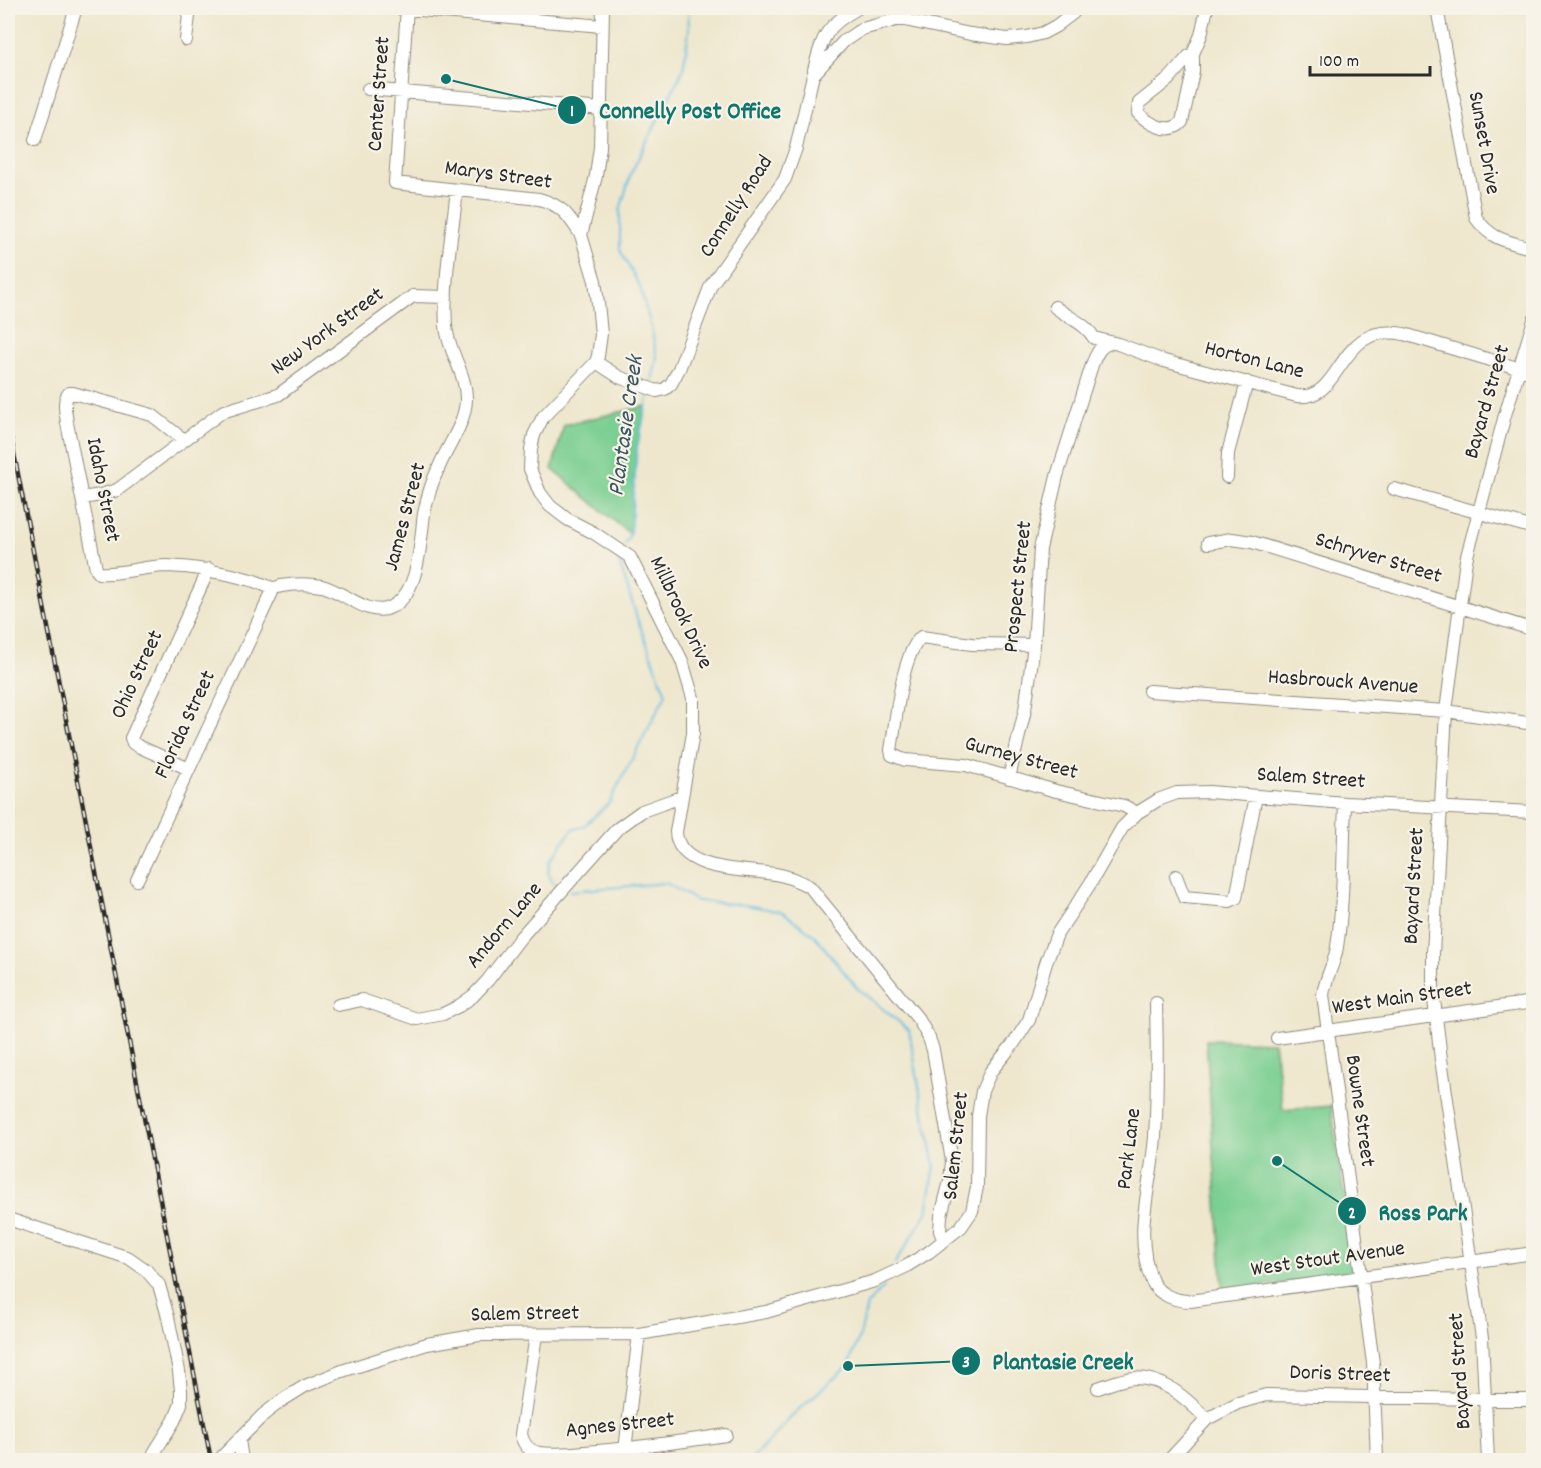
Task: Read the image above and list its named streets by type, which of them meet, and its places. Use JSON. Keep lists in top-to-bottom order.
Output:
{
  "streets": {
    "street": [
      "Center Street",
      "Sunset Drive",
      "Marys Street",
      "Connelly Road",
      "New York Street",
      "Horton Lane",
      "Bayard Street",
      "Idaho Street",
      "James Street",
      "Schryver Street",
      "Prospect Street",
      "Millbrook Drive",
      "Ohio Street",
      "Hasbrouck Avenue",
      "Florida Street",
      "Gurney Street",
      "Salem Street",
      "Andorn Lane",
      "West Main Street",
      "Bowne Street",
      "Park Lane",
      "West Stout Avenue",
      "Doris Street",
      "Agnes Street"
    ]
  },
  "crossings": [
    ["Center Street", "Marys Street"],
    ["Marys Street", "Connelly Road"],
    ["Marys Street", "James Street"],
    ["Marys Street", "Millbrook Drive"],
    ["Connelly Road", "Millbrook Drive"],
    ["New York Street", "Idaho Street"],
    ["New York Street", "James Street"],
    ["Horton Lane", "Bayard Street"],
    ["Horton Lane", "Prospect Street"],
    ["Bayard Street", "Schryver Street"],
    ["Bayard Street", "Hasbrouck Avenue"],
    ["Bayard Street", "Salem Street"],
    ["Bayard Street", "West Main Street"],
    ["Bayard Street", "West Stout Avenue"],
    ["Bayard Street", "Doris Street"],
    ["Idaho Street", "James Street"],
    ["James Street", "Ohio Street"],
    ["James Street", "Florida Street"],
    ["Prospect Street", "Gurney Street"],
    ["Millbrook Drive", "Salem Street"],
    ["Millbrook Drive", "Andorn Lane"],
    ["Ohio Street", "Florida Street"],
    ["Gurney Street", "Salem Street"],
    ["Salem Street", "Bowne Street"],
    ["Salem Street", "Agnes Street"],
    ["West Main Street", "Bowne Street"],
    ["Bowne Street", "West Stout Avenue"],
    ["Bowne Street", "Doris Street"],
    ["Park Lane", "West Stout Avenue"]
  ],
  "water": ["Plantasie Creek"],
  "places": ["Connelly Post Office", "Ross Park", "Plantasie Creek"],
  "scale_bar": "100 m"
}
